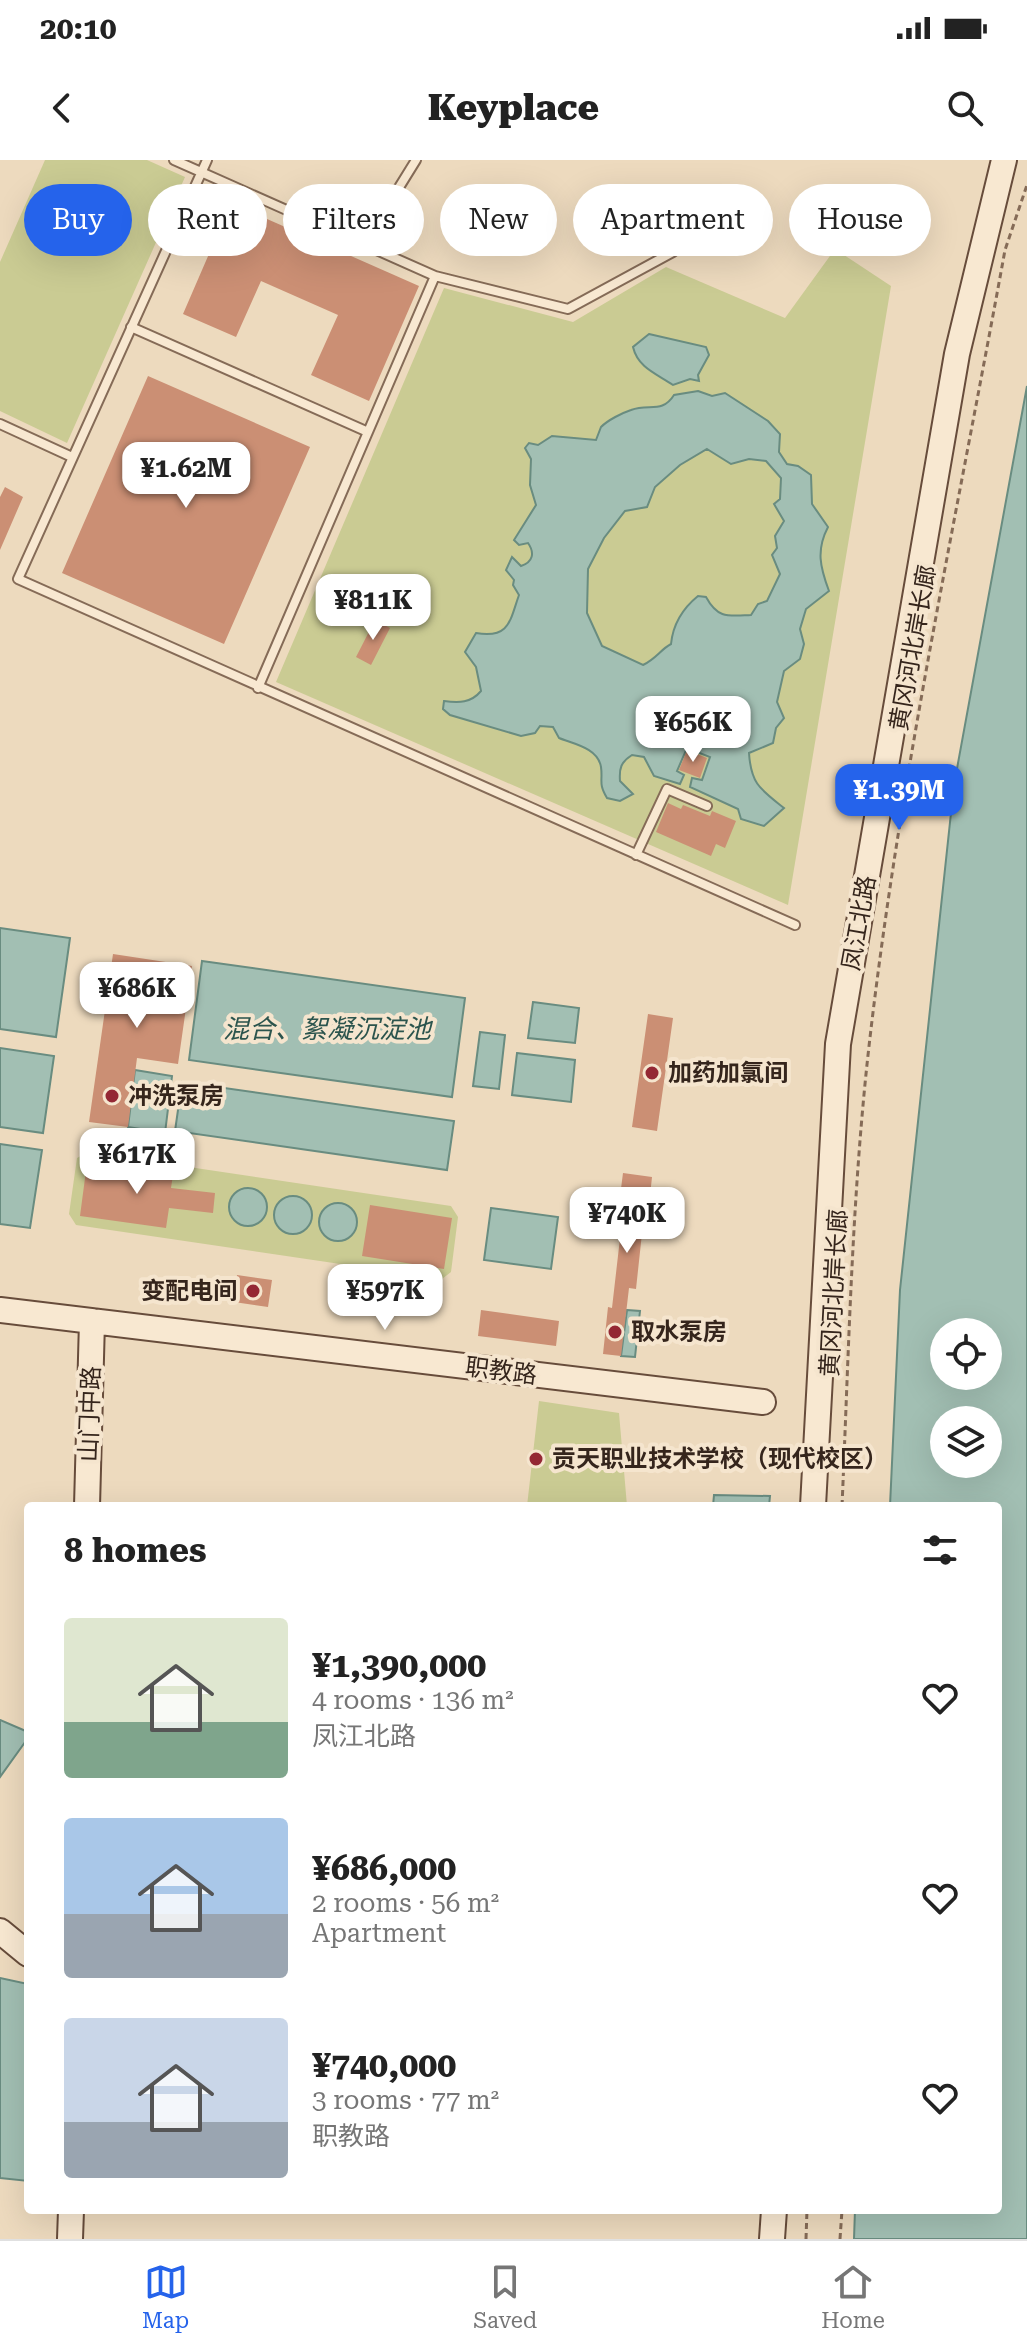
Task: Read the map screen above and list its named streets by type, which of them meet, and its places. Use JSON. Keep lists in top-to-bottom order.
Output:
{
  "streets": {
    "main road": ["凤江北路", "职教路", "山门中路"],
    "path": ["黄冈河北岸长廊"]
  },
  "crossings": [
    ["职教路", "山门中路"]
  ],
  "water": ["混合、絮凝沉淀池"],
  "places": [
    "加药加氯间",
    "冲洗泵房",
    "变配电间",
    "取水泵房",
    "贡天职业技术学校（现代校区）"
  ],
  "page": {
    "status": "20:10",
    "header": "Keyplace",
    "chip": [
      "Buy",
      "Rent",
      "Filters",
      "New",
      "Apartment",
      "House"
    ],
    "price": [
      "¥1.62M",
      "¥811K",
      "¥656K",
      "¥1.39M",
      "¥686K",
      "¥617K",
      "¥740K",
      "¥597K"
    ],
    "heading": "8 homes",
    "list": [
      {
        "name": "¥1,390,000",
        "note": "4 rooms · 136 m² · 凤江北路"
      },
      {
        "name": "¥686,000",
        "note": "2 rooms · 56 m² · Apartment"
      },
      {
        "name": "¥740,000",
        "note": "3 rooms · 77 m² · 职教路"
      }
    ],
    "tabs": ["Map", "Saved", "Home"]
  }
}
